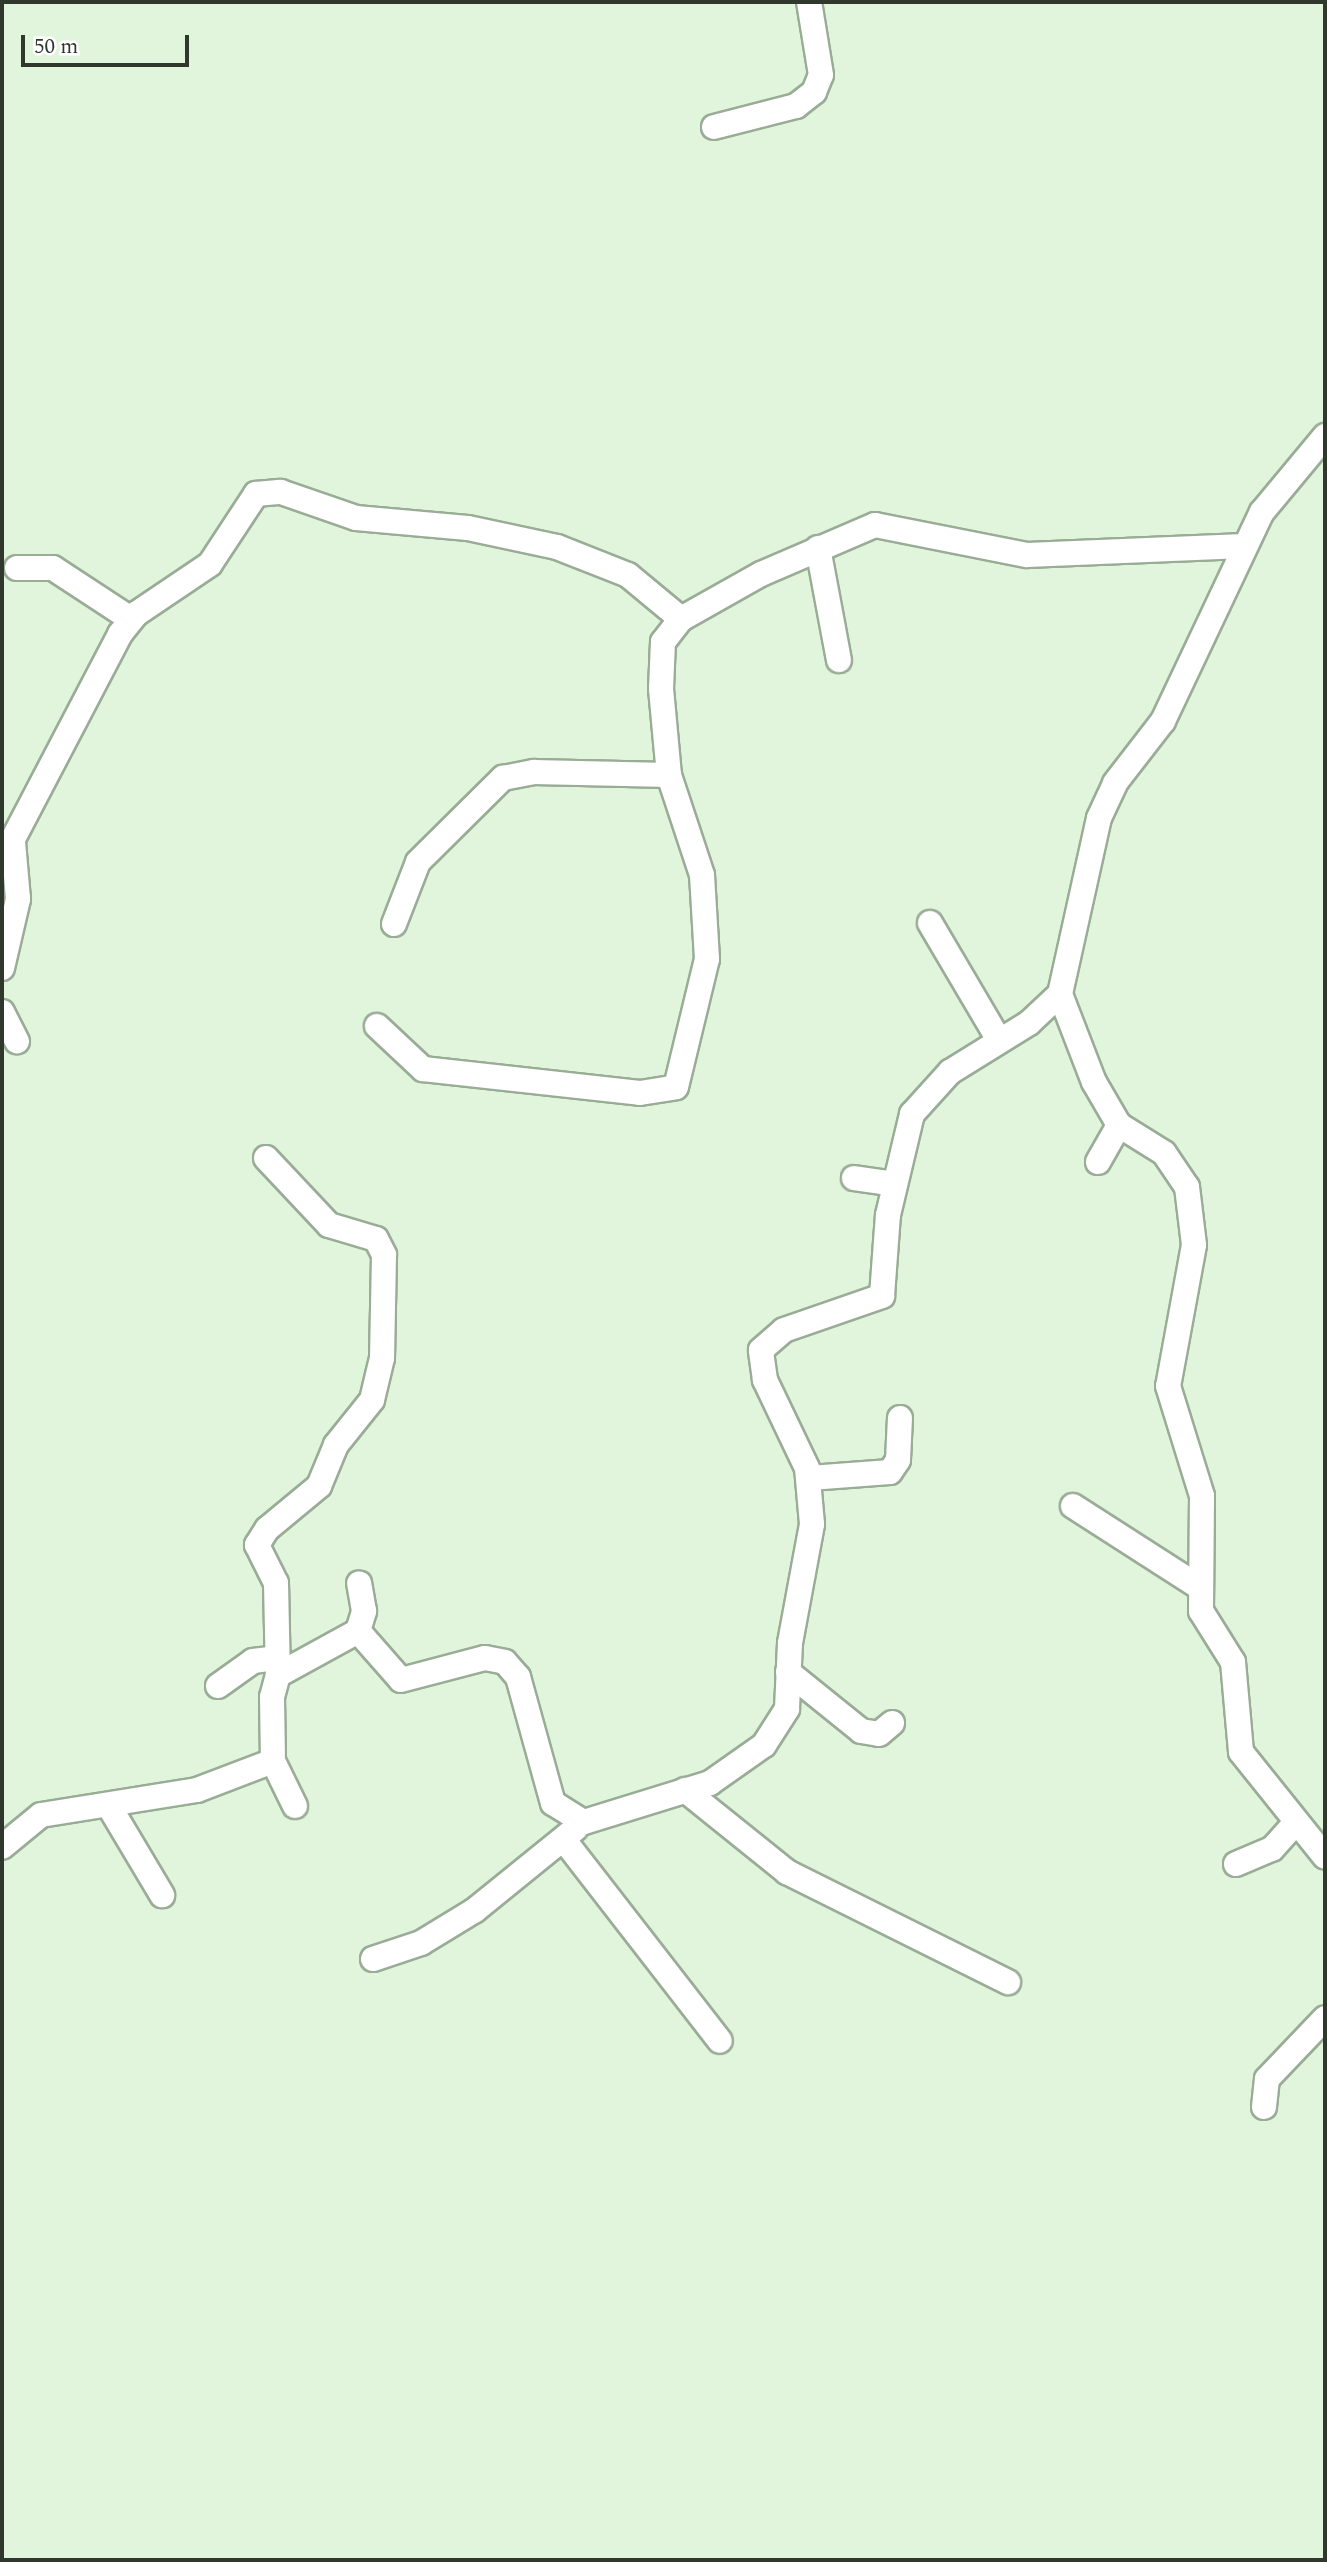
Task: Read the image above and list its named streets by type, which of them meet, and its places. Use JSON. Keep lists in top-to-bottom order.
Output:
{
  "scale_bar": "50 m"
}
